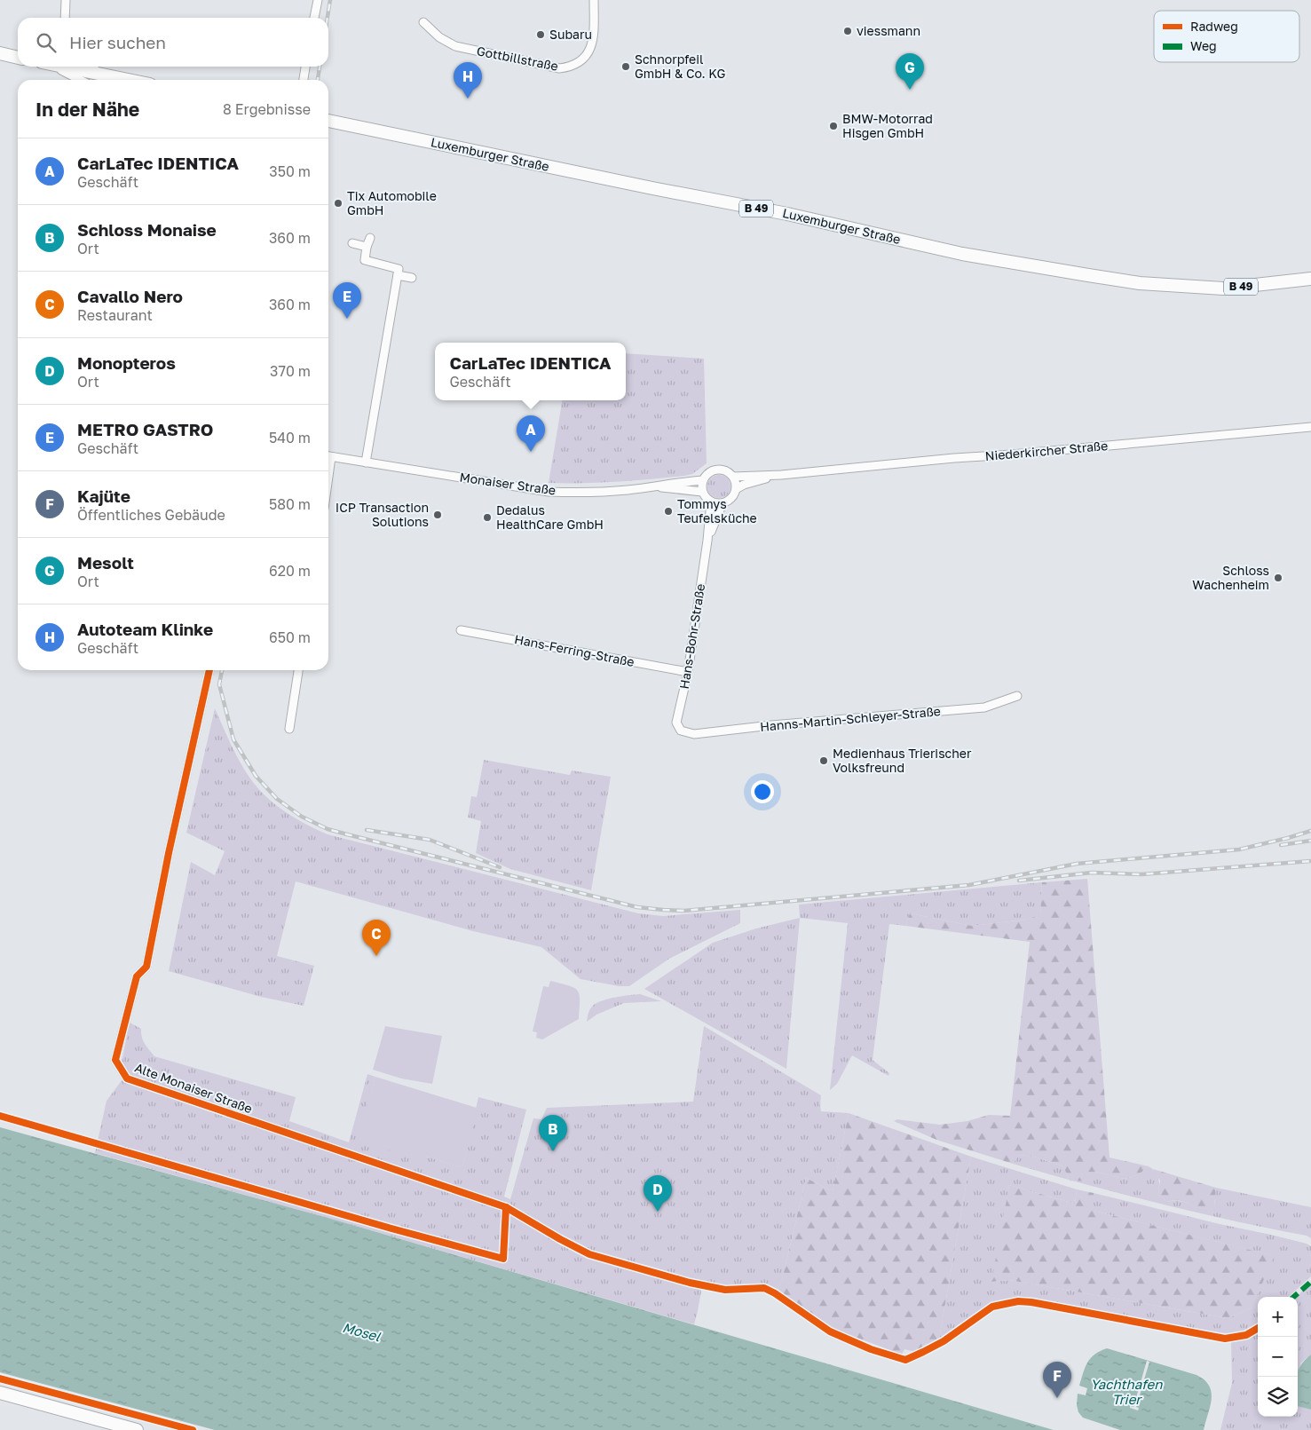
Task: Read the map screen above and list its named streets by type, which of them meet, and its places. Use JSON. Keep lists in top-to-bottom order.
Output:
{
  "streets": {
    "main road": ["Luxemburger Straße", "B 49"],
    "street": [
      "Gottbillstraße",
      "Niederkircher Straße",
      "Monaiser Straße",
      "Hans-Bohr-Straße",
      "Hans-Ferring-Straße",
      "Hanns-Martin-Schleyer-Straße",
      "Alte Monaiser Straße"
    ]
  },
  "crossings": [
    ["Niederkircher Straße", "Monaiser Straße"],
    ["Niederkircher Straße", "Hans-Bohr-Straße"],
    ["Monaiser Straße", "Hans-Bohr-Straße"],
    ["Hans-Bohr-Straße", "Hans-Ferring-Straße"],
    ["Hans-Bohr-Straße", "Hanns-Martin-Schleyer-Straße"]
  ],
  "water": ["Mosel", "Yachthafen Trier"],
  "places": [
    "viessmann",
    "Subaru",
    "Schnorpfeil GmbH & Co. KG",
    "BMW-Motorrad Hisgen GmbH",
    "Tix Automobile GmbH",
    "Tommys Teufelsküche",
    "ICP Transaction Solutions",
    "Dedalus HealthCare GmbH",
    "Schloss Wachenheim",
    "Medienhaus Trierischer Volksfreund"
  ],
  "legend": ["Radweg", "Weg"],
  "page": {
    "search": "Hier suchen",
    "pins": [
      "G",
      "H",
      "E",
      "A",
      "C",
      "B",
      "D",
      "F"
    ],
    "heading": ["In der Nähe", "8 Ergebnisse"],
    "list": [
      {
        "mark": "A",
        "name": "CarLaTec IDENTICA",
        "note": "Geschäft",
        "value": "350 m"
      },
      {
        "mark": "B",
        "name": "Schloss Monaise",
        "note": "Ort",
        "value": "360 m"
      },
      {
        "mark": "C",
        "name": "Cavallo Nero",
        "note": "Restaurant",
        "value": "360 m"
      },
      {
        "mark": "D",
        "name": "Monopteros",
        "note": "Ort",
        "value": "370 m"
      },
      {
        "mark": "E",
        "name": "METRO GASTRO",
        "note": "Geschäft",
        "value": "540 m"
      },
      {
        "mark": "F",
        "name": "Kajüte",
        "note": "Öffentliches Gebäude",
        "value": "580 m"
      },
      {
        "mark": "G",
        "name": "Mesolt",
        "note": "Ort",
        "value": "620 m"
      },
      {
        "mark": "H",
        "name": "Autoteam Klinke",
        "note": "Geschäft",
        "value": "650 m"
      }
    ],
    "popup": ["CarLaTec IDENTICA", "Geschäft"],
    "map_buttons": ["+", "−"]
  }
}
